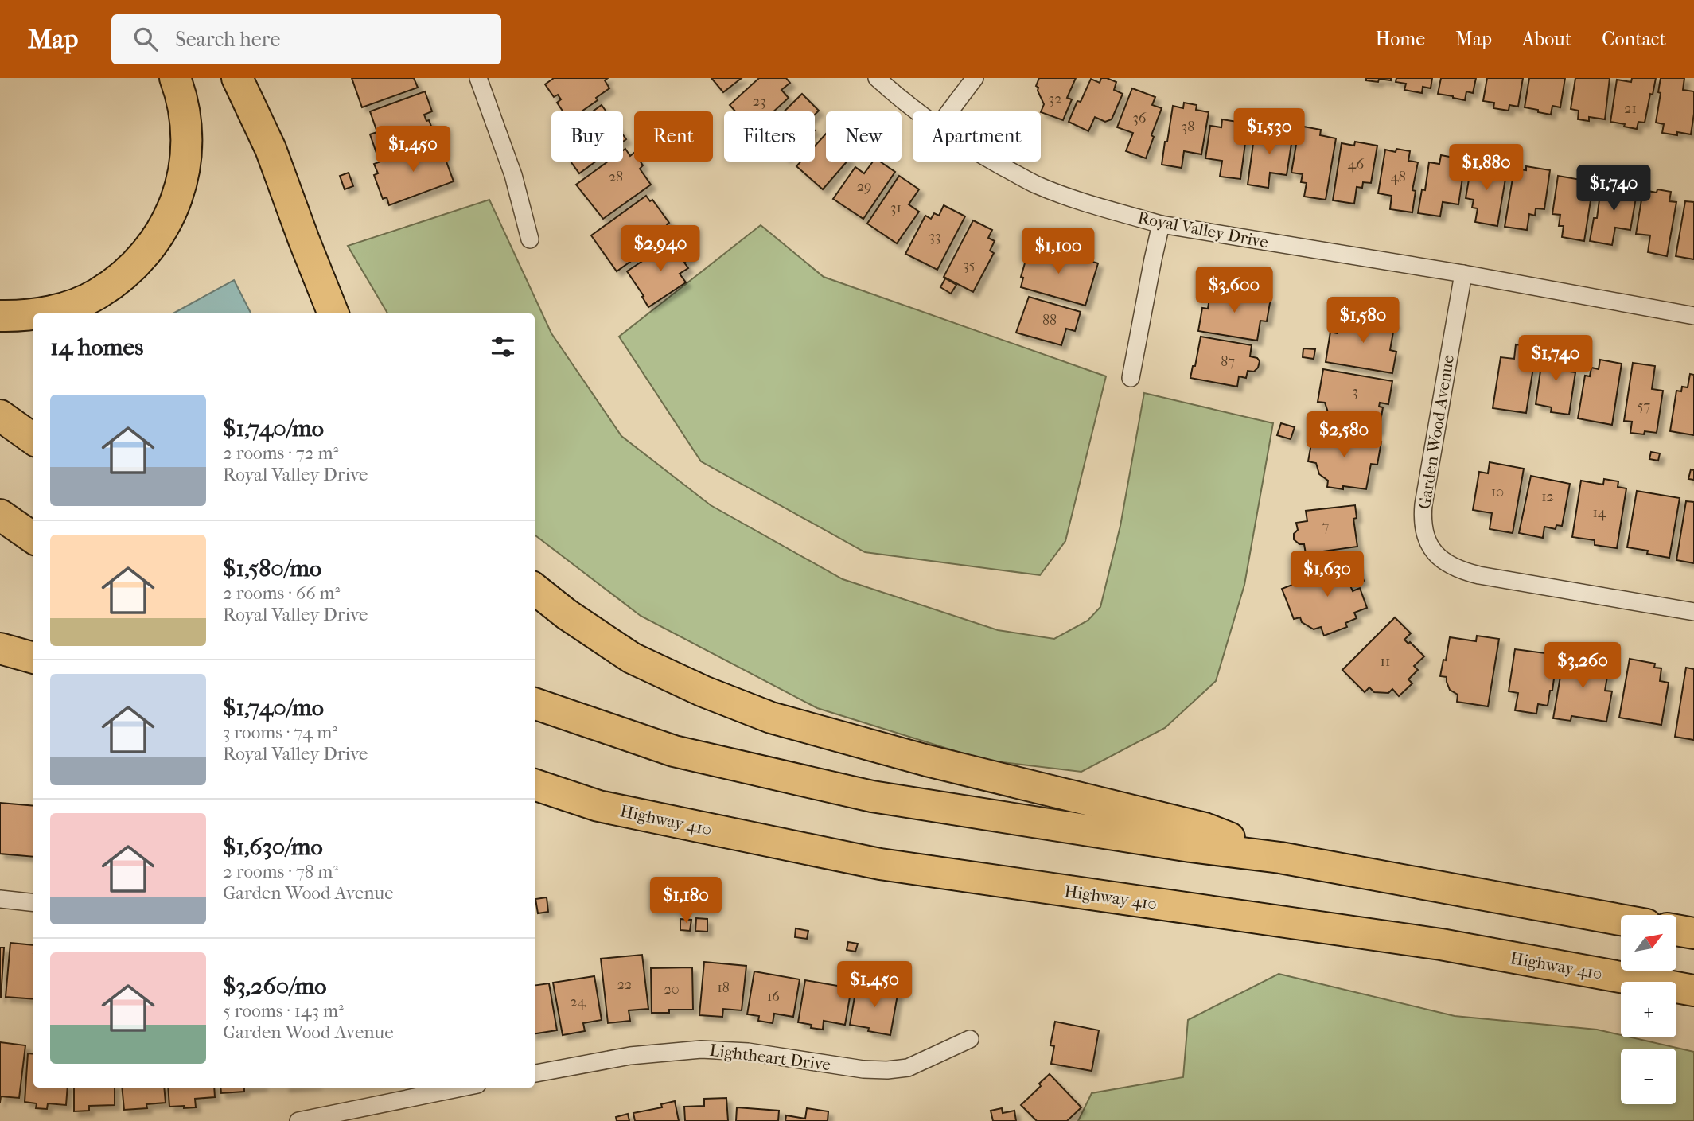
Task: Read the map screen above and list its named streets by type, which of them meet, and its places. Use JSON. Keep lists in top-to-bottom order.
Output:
{
  "streets": {
    "highway": ["Highway 410"],
    "street": ["Royal Valley Drive", "Garden Wood Avenue", "Lightheart Drive"]
  },
  "crossings": [
    ["Royal Valley Drive", "Garden Wood Avenue"]
  ],
  "house_numbers": [
    "32",
    "23",
    "21",
    "36",
    "38",
    "46",
    "28",
    "48",
    "29",
    "31",
    "33",
    "35",
    "88",
    "87",
    "3",
    "57",
    "10",
    "12",
    "14",
    "7",
    "11",
    "22",
    "18",
    "20",
    "16",
    "24"
  ],
  "north": "top right",
  "page": {
    "header": "Map",
    "search": "Search here",
    "nav": [
      "Home",
      "Map",
      "About",
      "Contact"
    ],
    "price": [
      "$1,530",
      "$1,450",
      "$1,880",
      "$1,740",
      "$2,940",
      "$1,100",
      "$3,600",
      "$1,580",
      "$1,740",
      "$2,580",
      "$1,630",
      "$3,260",
      "$1,180",
      "$1,450"
    ],
    "chip": [
      "Buy",
      "Rent",
      "Filters",
      "New",
      "Apartment"
    ],
    "heading": "14 homes",
    "list": [
      {
        "name": "$1,740/mo",
        "note": "2 rooms · 72 m² · Royal Valley Drive"
      },
      {
        "name": "$1,580/mo",
        "note": "2 rooms · 66 m² · Royal Valley Drive"
      },
      {
        "name": "$1,740/mo",
        "note": "3 rooms · 74 m² · Royal Valley Drive"
      },
      {
        "name": "$1,630/mo",
        "note": "2 rooms · 78 m² · Garden Wood Avenue"
      },
      {
        "name": "$3,260/mo",
        "note": "5 rooms · 143 m² · Garden Wood Avenue"
      }
    ],
    "map_buttons": ["+", "−"]
  }
}
